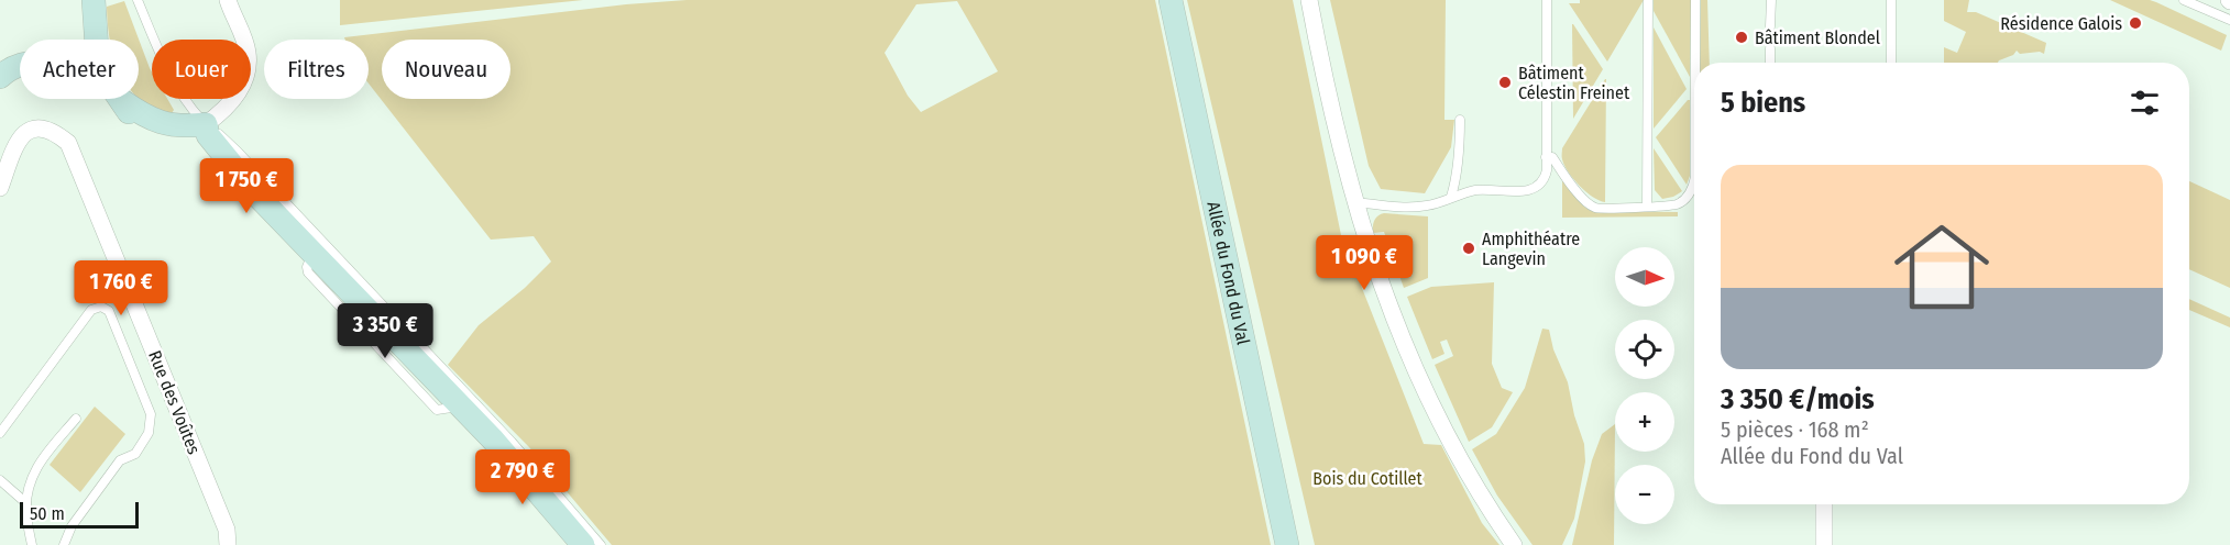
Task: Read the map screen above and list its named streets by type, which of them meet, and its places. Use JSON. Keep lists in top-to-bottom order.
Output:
{
  "streets": {
    "street": ["Allée du Fond du Val", "Rue des Voûtes"]
  },
  "parks": ["Bois du Cotillet"],
  "places": [
    "Résidence Galois",
    "Bâtiment Blondel",
    "Bâtiment Célestin Freinet",
    "Amphithéatre Langevin"
  ],
  "scale_bar": "50 m",
  "north": "right",
  "page": {
    "chip": [
      "Acheter",
      "Louer",
      "Filtres",
      "Nouveau"
    ],
    "heading": "5 biens",
    "list": [
      {
        "name": "3 350 €/mois",
        "note": "5 pièces · 168 m² · Allée du Fond du Val"
      }
    ],
    "price": [
      "1 750 €",
      "1 090 €",
      "1 760 €",
      "3 350 €",
      "2 790 €"
    ],
    "map_buttons": ["+", "−"],
    "scale": "50 m"
  }
}
